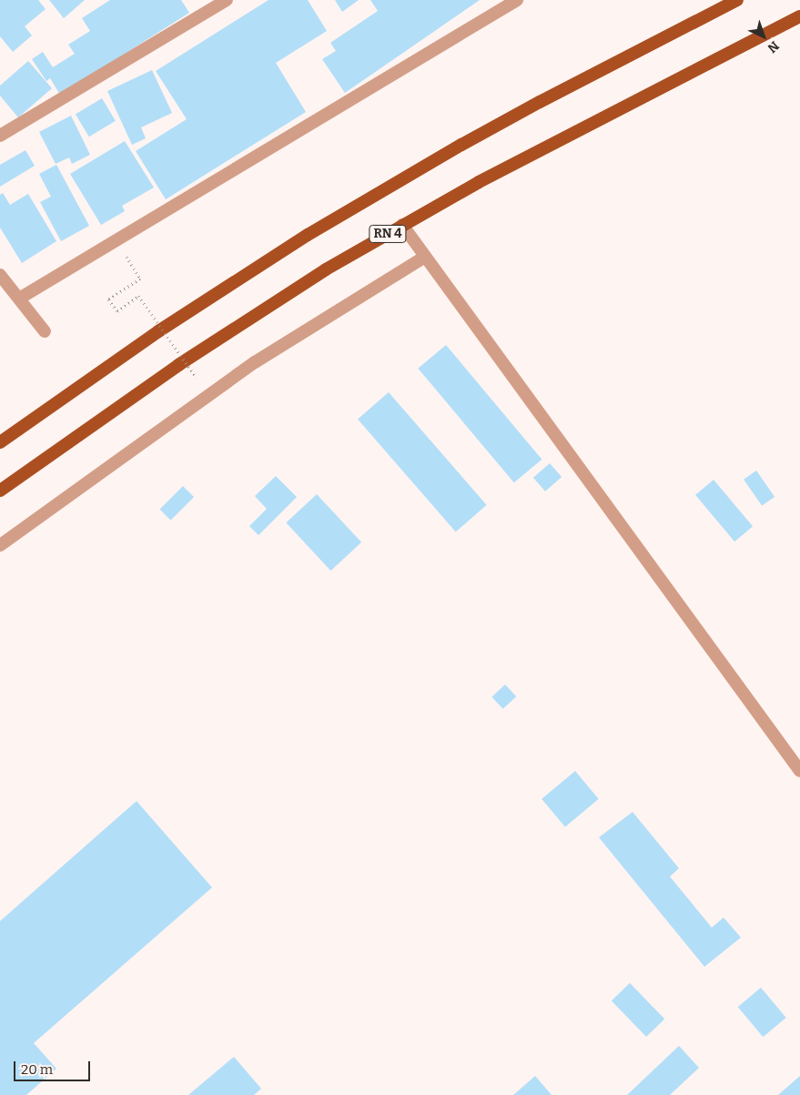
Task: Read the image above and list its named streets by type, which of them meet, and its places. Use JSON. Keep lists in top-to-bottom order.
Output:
{
  "streets": {
    "main road": ["RN 4"]
  },
  "scale_bar": "20 m",
  "north": "bottom right"
}
